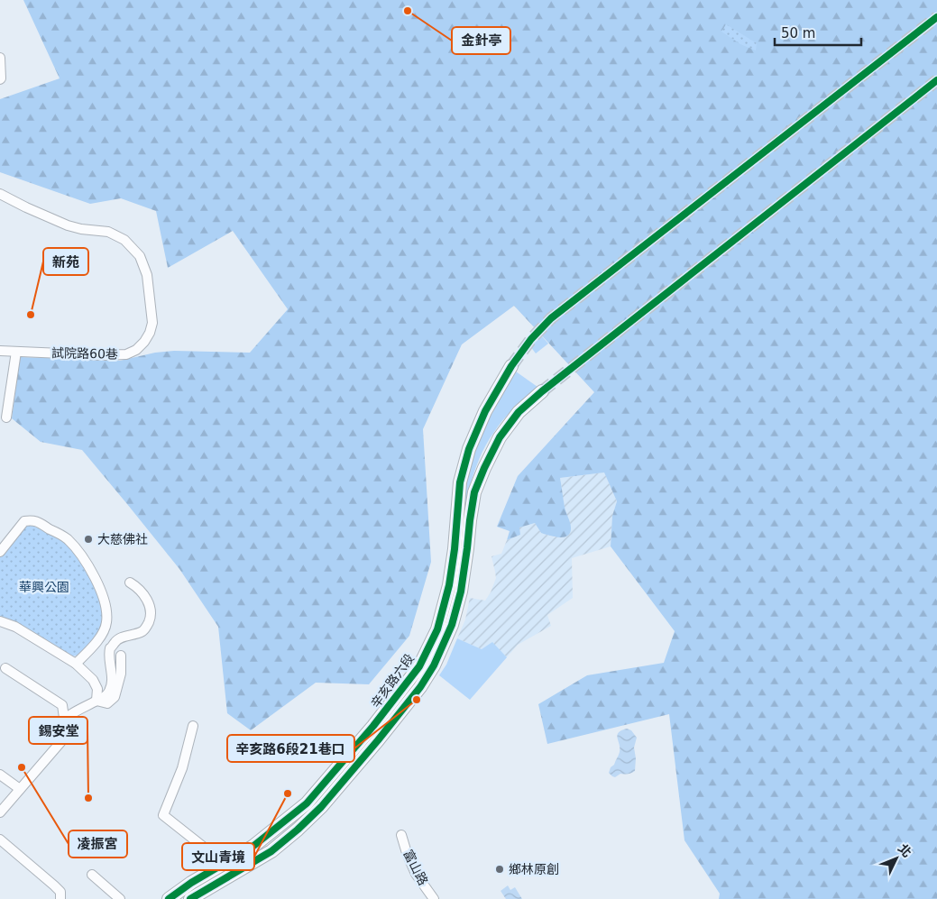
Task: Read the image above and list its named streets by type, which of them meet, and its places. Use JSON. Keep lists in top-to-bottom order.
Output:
{
  "streets": {
    "main road": ["辛亥路六段"],
    "street": ["試院路60巷", "富山路"]
  },
  "parks": ["華興公園"],
  "places": [
    "金針亭",
    "新苑",
    "大慈佛社",
    "辛亥路6段21巷口",
    "凌振宮",
    "文山青境",
    "錫安堂",
    "鄉林原創"
  ],
  "scale_bar": "50 m",
  "north": "top right"
}
